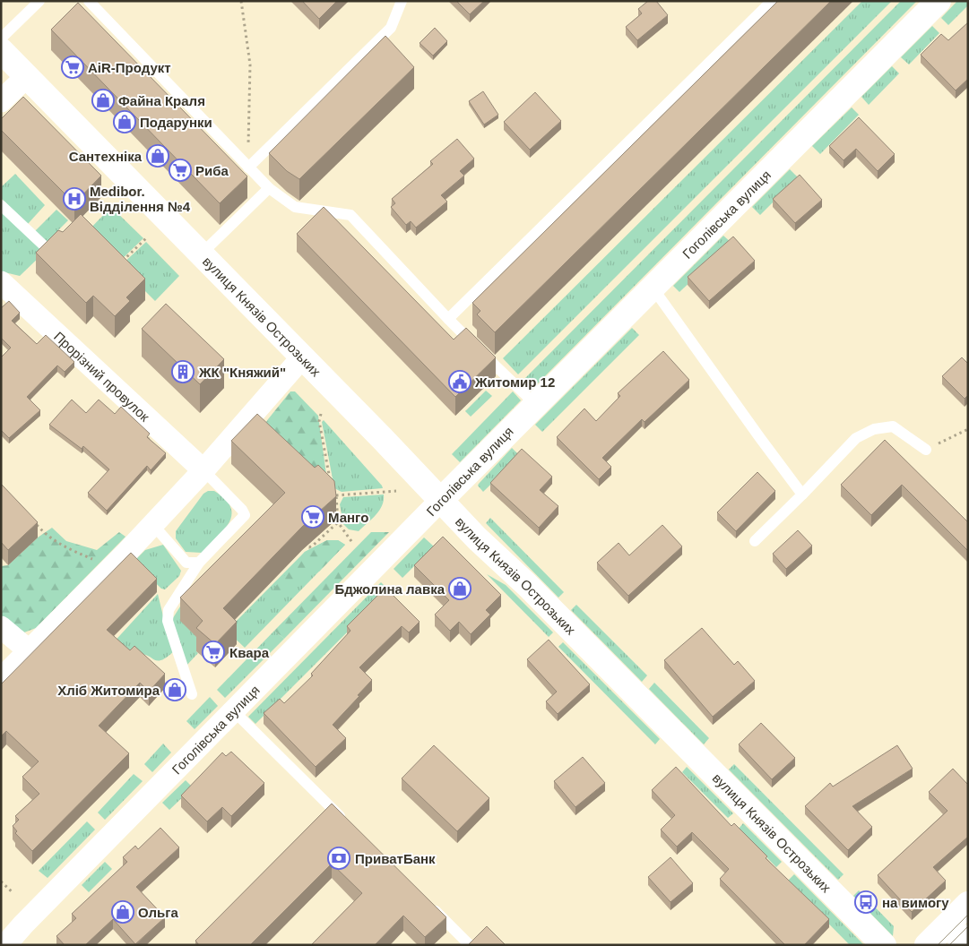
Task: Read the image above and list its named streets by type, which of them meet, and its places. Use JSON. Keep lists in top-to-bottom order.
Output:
{
  "streets": {
    "street": ["Гоголівська вулиця", "вулиця Князів Острозьких", "Прорізний провулок"]
  },
  "crossings": [
    ["Гоголівська вулиця", "вулиця Князів Острозьких"]
  ],
  "places": {
    "supermarket": [
      "AiR-Продукт",
      "Риба",
      "Манго",
      "Квара"
    ],
    "shop": [
      "Файна Краля",
      "Подарунки",
      "Сантехніка",
      "Бджолина лавка",
      "Хліб Житомира",
      "Ольга"
    ],
    "hospital": ["Medibor. Відділення №4"],
    "building": ["ЖК \"Княжий\""],
    "public building": ["Житомир 12"],
    "bank": ["ПриватБанк"],
    "bus stop": ["на вимогу"]
  }
}
